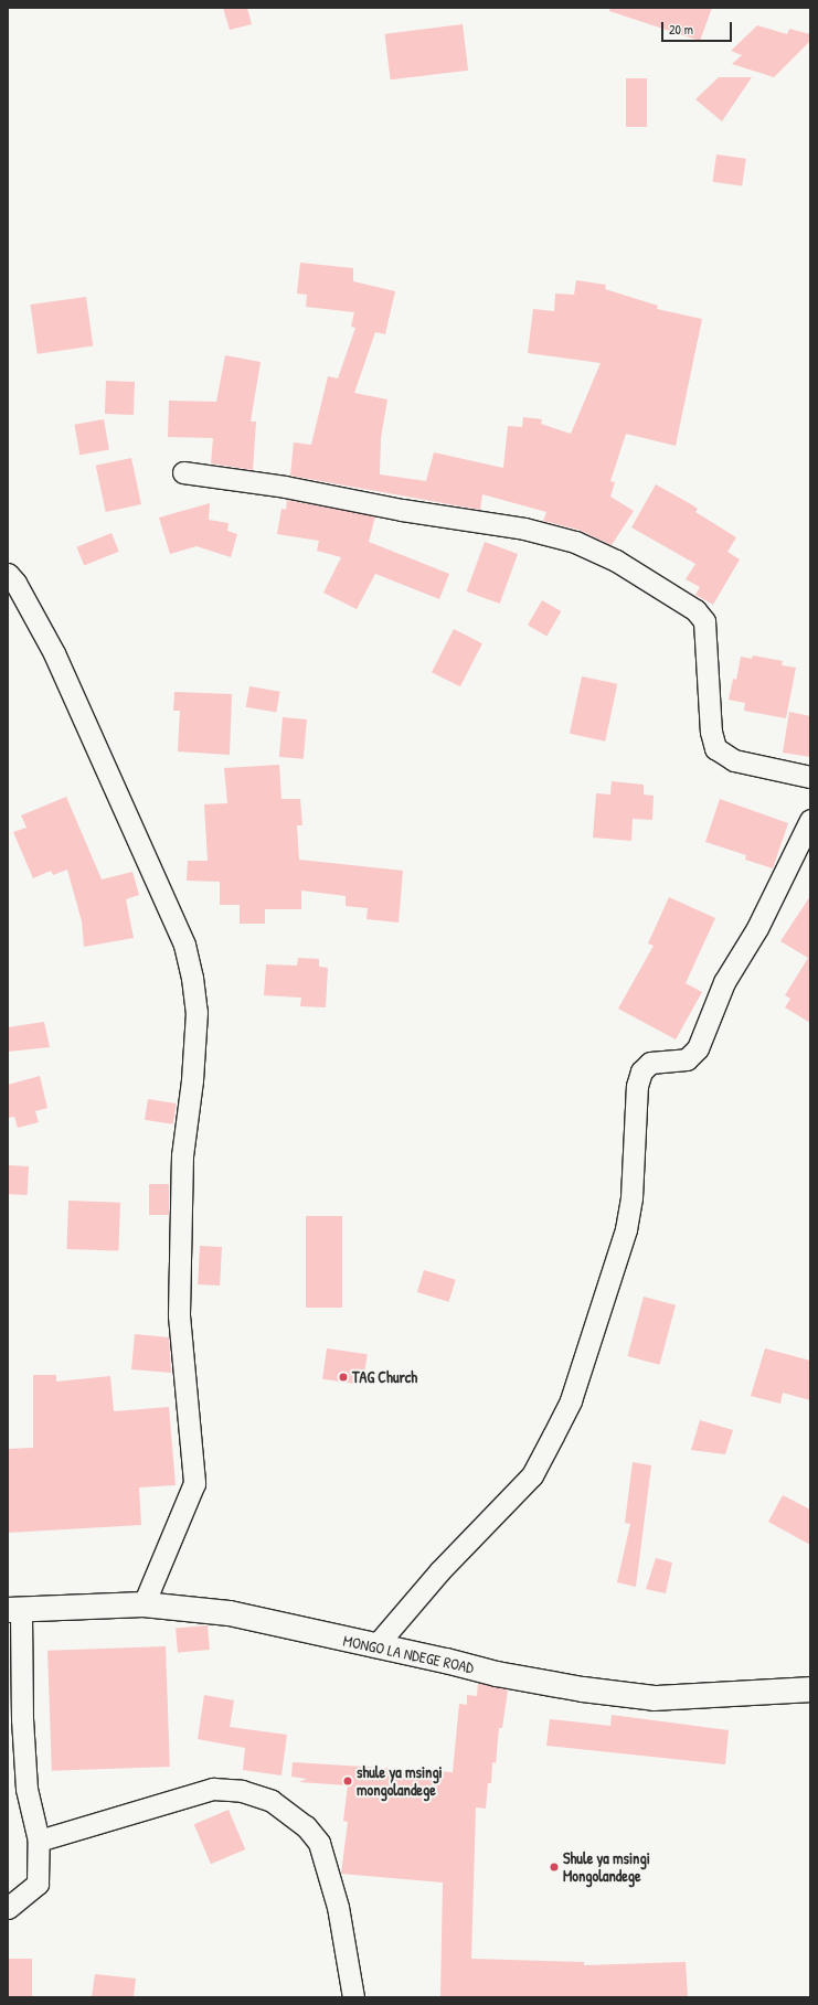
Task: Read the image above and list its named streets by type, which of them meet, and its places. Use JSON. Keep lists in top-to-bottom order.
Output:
{
  "streets": {
    "street": ["MONGO LA NDEGE ROAD"]
  },
  "places": ["TAG Church", "shule ya msingi mongolandege", "Shule ya msingi Mongolandege"],
  "scale_bar": "20 m"
}
